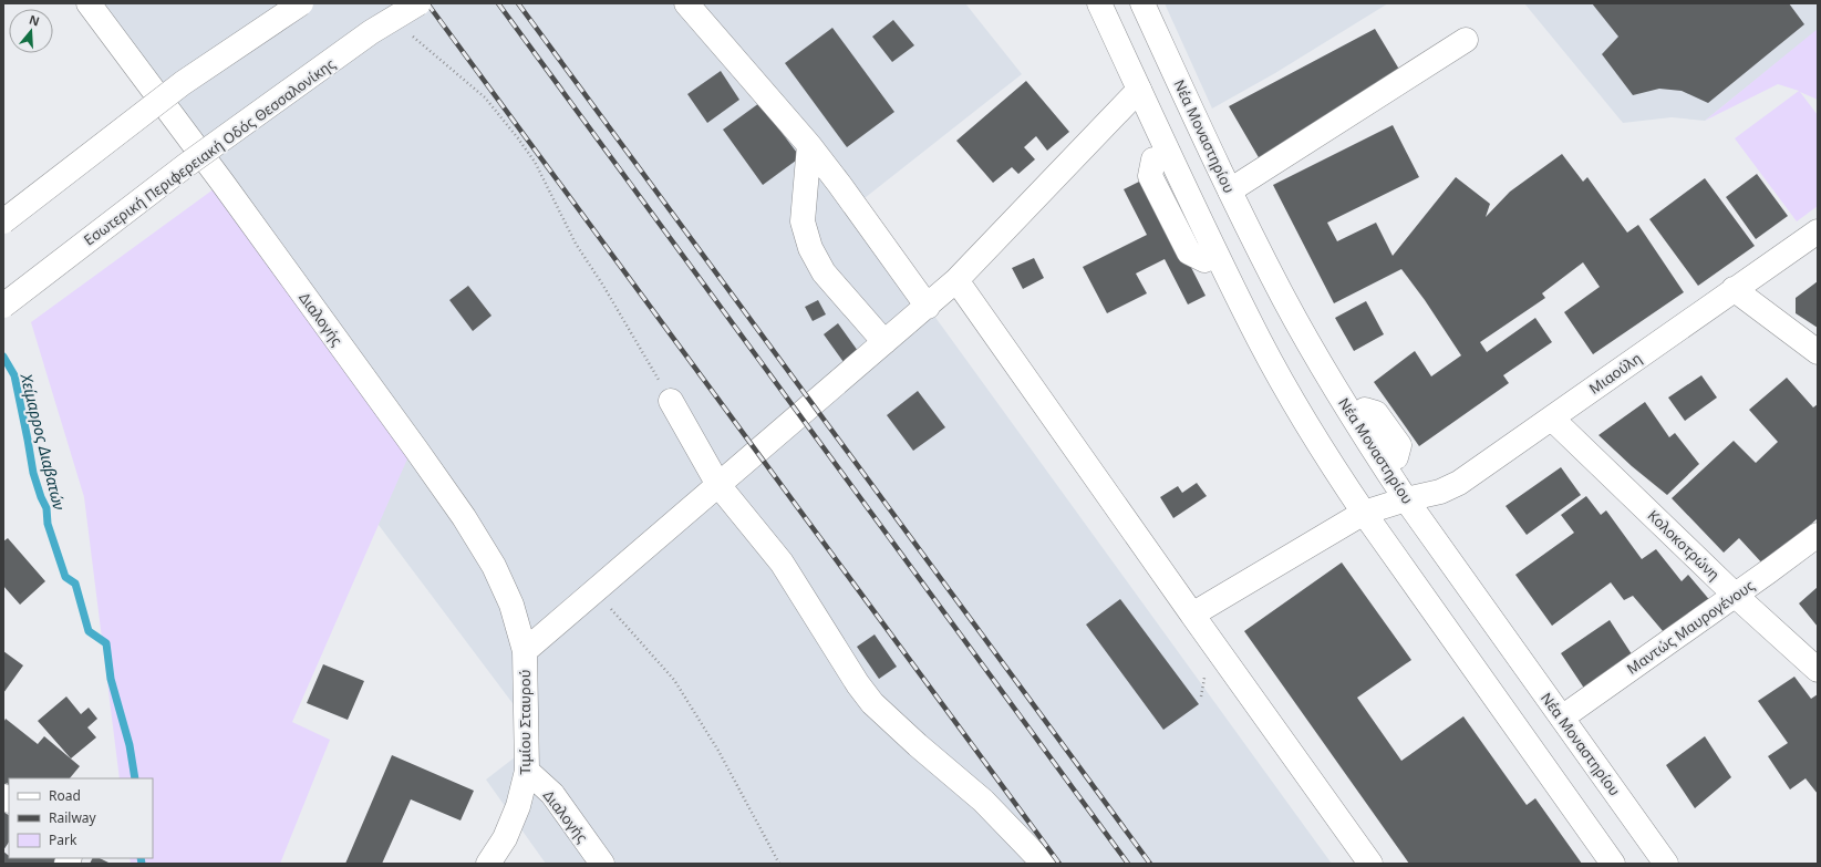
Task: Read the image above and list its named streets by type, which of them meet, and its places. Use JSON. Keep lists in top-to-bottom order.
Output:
{
  "streets": {
    "main road": [
      "Νέα Μοναστηρίου",
      "Εσωτερική Περιφερειακή Οδός Θεσσαλονίκης",
      "Διαλογής",
      "Μιαούλη",
      "Κολοκοτρώνη",
      "Μαντώς Μαυρογένους",
      "Τιμίου Σταυρού"
    ]
  },
  "crossings": [
    ["Νέα Μοναστηρίου", "Μιαούλη"],
    ["Νέα Μοναστηρίου", "Μαντώς Μαυρογένους"],
    ["Διαλογής", "Τιμίου Σταυρού"],
    ["Μιαούλη", "Κολοκοτρώνη"],
    ["Κολοκοτρώνη", "Μαντώς Μαυρογένους"]
  ],
  "water": ["Χείμαρρος Διαβατών"],
  "legend": ["Road", "Railway", "Park"],
  "north": "top"
}
